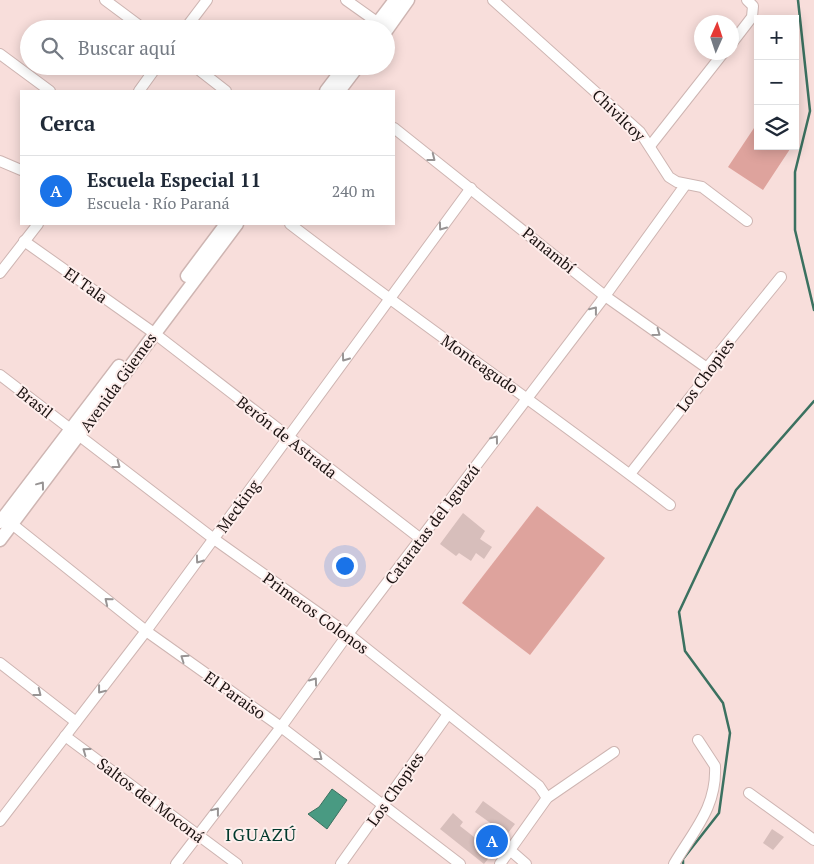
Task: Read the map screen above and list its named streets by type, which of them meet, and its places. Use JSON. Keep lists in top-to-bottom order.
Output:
{
  "streets": {
    "main road": ["Avenida Güemes"],
    "street": [
      "Chivilcoy",
      "Panambí",
      "El Tala",
      "Monteagudo",
      "Los Chopies",
      "Brasil",
      "Berón de Astrada",
      "Mecking",
      "Cataratas del Iguazú",
      "Primeros Colonos",
      "El Paraiso",
      "Saltos del Moconá"
    ]
  },
  "crossings": [
    ["Chivilcoy", "Cataratas del Iguazú"],
    ["Panambí", "Los Chopies"],
    ["Panambí", "Mecking"],
    ["Panambí", "Cataratas del Iguazú"],
    ["El Tala", "Avenida Güemes"],
    ["El Tala", "Berón de Astrada"],
    ["Monteagudo", "Los Chopies"],
    ["Monteagudo", "Mecking"],
    ["Monteagudo", "Cataratas del Iguazú"],
    ["Los Chopies", "Primeros Colonos"],
    ["Los Chopies", "El Paraiso"],
    ["Avenida Güemes", "Brasil"],
    ["Avenida Güemes", "Berón de Astrada"],
    ["Avenida Güemes", "Primeros Colonos"],
    ["Avenida Güemes", "El Paraiso"],
    ["Brasil", "Primeros Colonos"],
    ["Berón de Astrada", "Mecking"],
    ["Berón de Astrada", "Cataratas del Iguazú"],
    ["Mecking", "Primeros Colonos"],
    ["Mecking", "El Paraiso"],
    ["Mecking", "Saltos del Moconá"],
    ["Cataratas del Iguazú", "Primeros Colonos"],
    ["Cataratas del Iguazú", "El Paraiso"],
    ["Cataratas del Iguazú", "Saltos del Moconá"]
  ],
  "one_way": [
    "Panambí",
    "Mecking",
    "Cataratas del Iguazú",
    "Saltos del Moconá"
  ],
  "districts": ["IGUAZÚ"],
  "north": "top",
  "page": {
    "map_buttons": ["+", "−"],
    "search": "Buscar aquí",
    "heading": "Cerca",
    "list": [
      {
        "mark": "A",
        "name": "Escuela Especial 11",
        "note": "Escuela · Río Paraná",
        "value": "240 m"
      }
    ],
    "pins": "A"
  }
}
